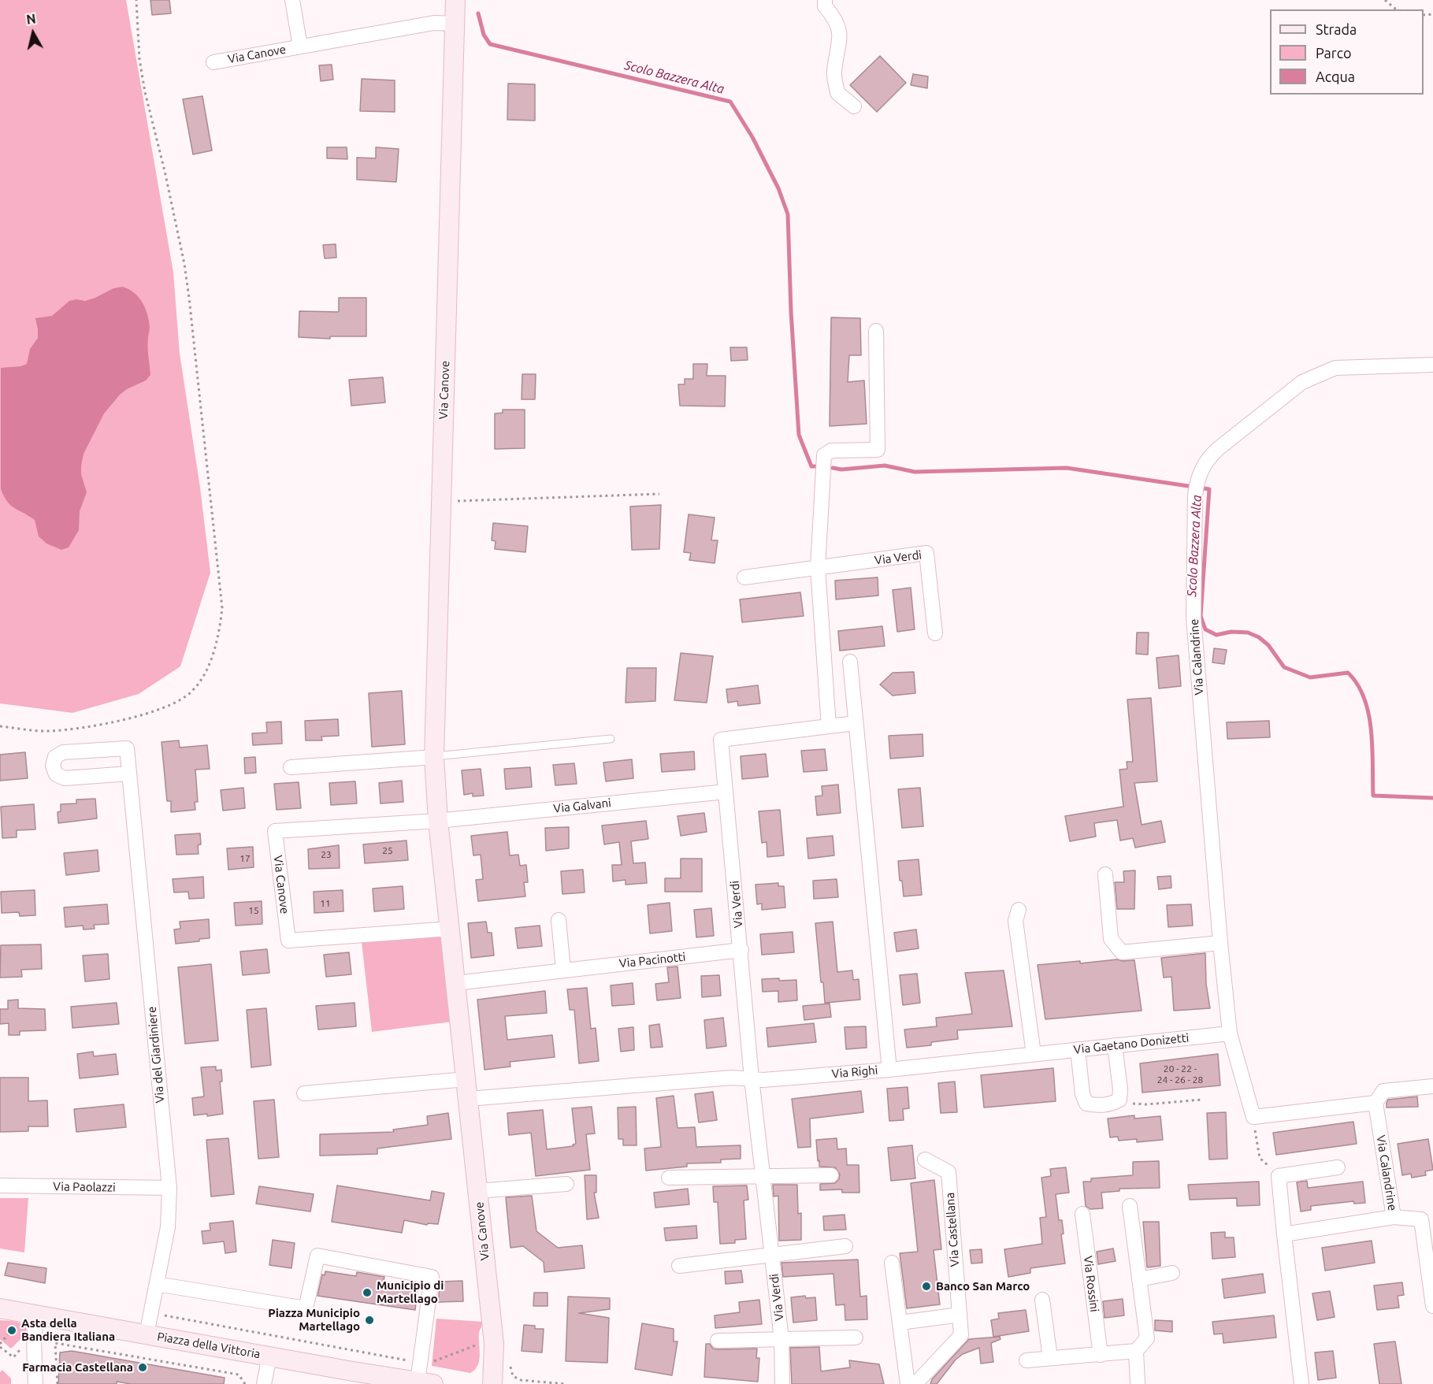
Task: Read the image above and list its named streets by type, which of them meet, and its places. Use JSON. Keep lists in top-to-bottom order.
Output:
{
  "streets": {
    "street": [
      "Via Canove",
      "Via Verdi",
      "Via Calandrine",
      "Via Galvani",
      "Via Pacinotti",
      "Via Gaetano Donizetti",
      "Via del Giardiniere",
      "Via Righi",
      "Via Paolazzi",
      "Via Castellana",
      "Via Rossini",
      "Piazza della Vittoria"
    ]
  },
  "crossings": [
    ["Via Canove", "Via Galvani"],
    ["Via Canove", "Via Pacinotti"],
    ["Via Canove", "Via Righi"],
    ["Via Verdi", "Via Galvani"],
    ["Via Verdi", "Via Pacinotti"],
    ["Via Verdi", "Via Righi"],
    ["Via Calandrine", "Via Gaetano Donizetti"],
    ["Via Gaetano Donizetti", "Via Righi"],
    ["Via del Giardiniere", "Via Paolazzi"],
    ["Via del Giardiniere", "Piazza della Vittoria"]
  ],
  "water": ["Scolo Bazzera Alta"],
  "places": [
    "Banco San Marco",
    "Municipio di Martellago",
    "Piazza Municipio Martellago",
    "Asta della Bandiera Italiana",
    "Farmacia Castellana"
  ],
  "house_numbers": [
    "25",
    "23",
    "17",
    "11",
    "15",
    "20 - 22 - 24 - 26 - 28"
  ],
  "legend": ["Strada", "Parco", "Acqua"],
  "north": "top"
}
